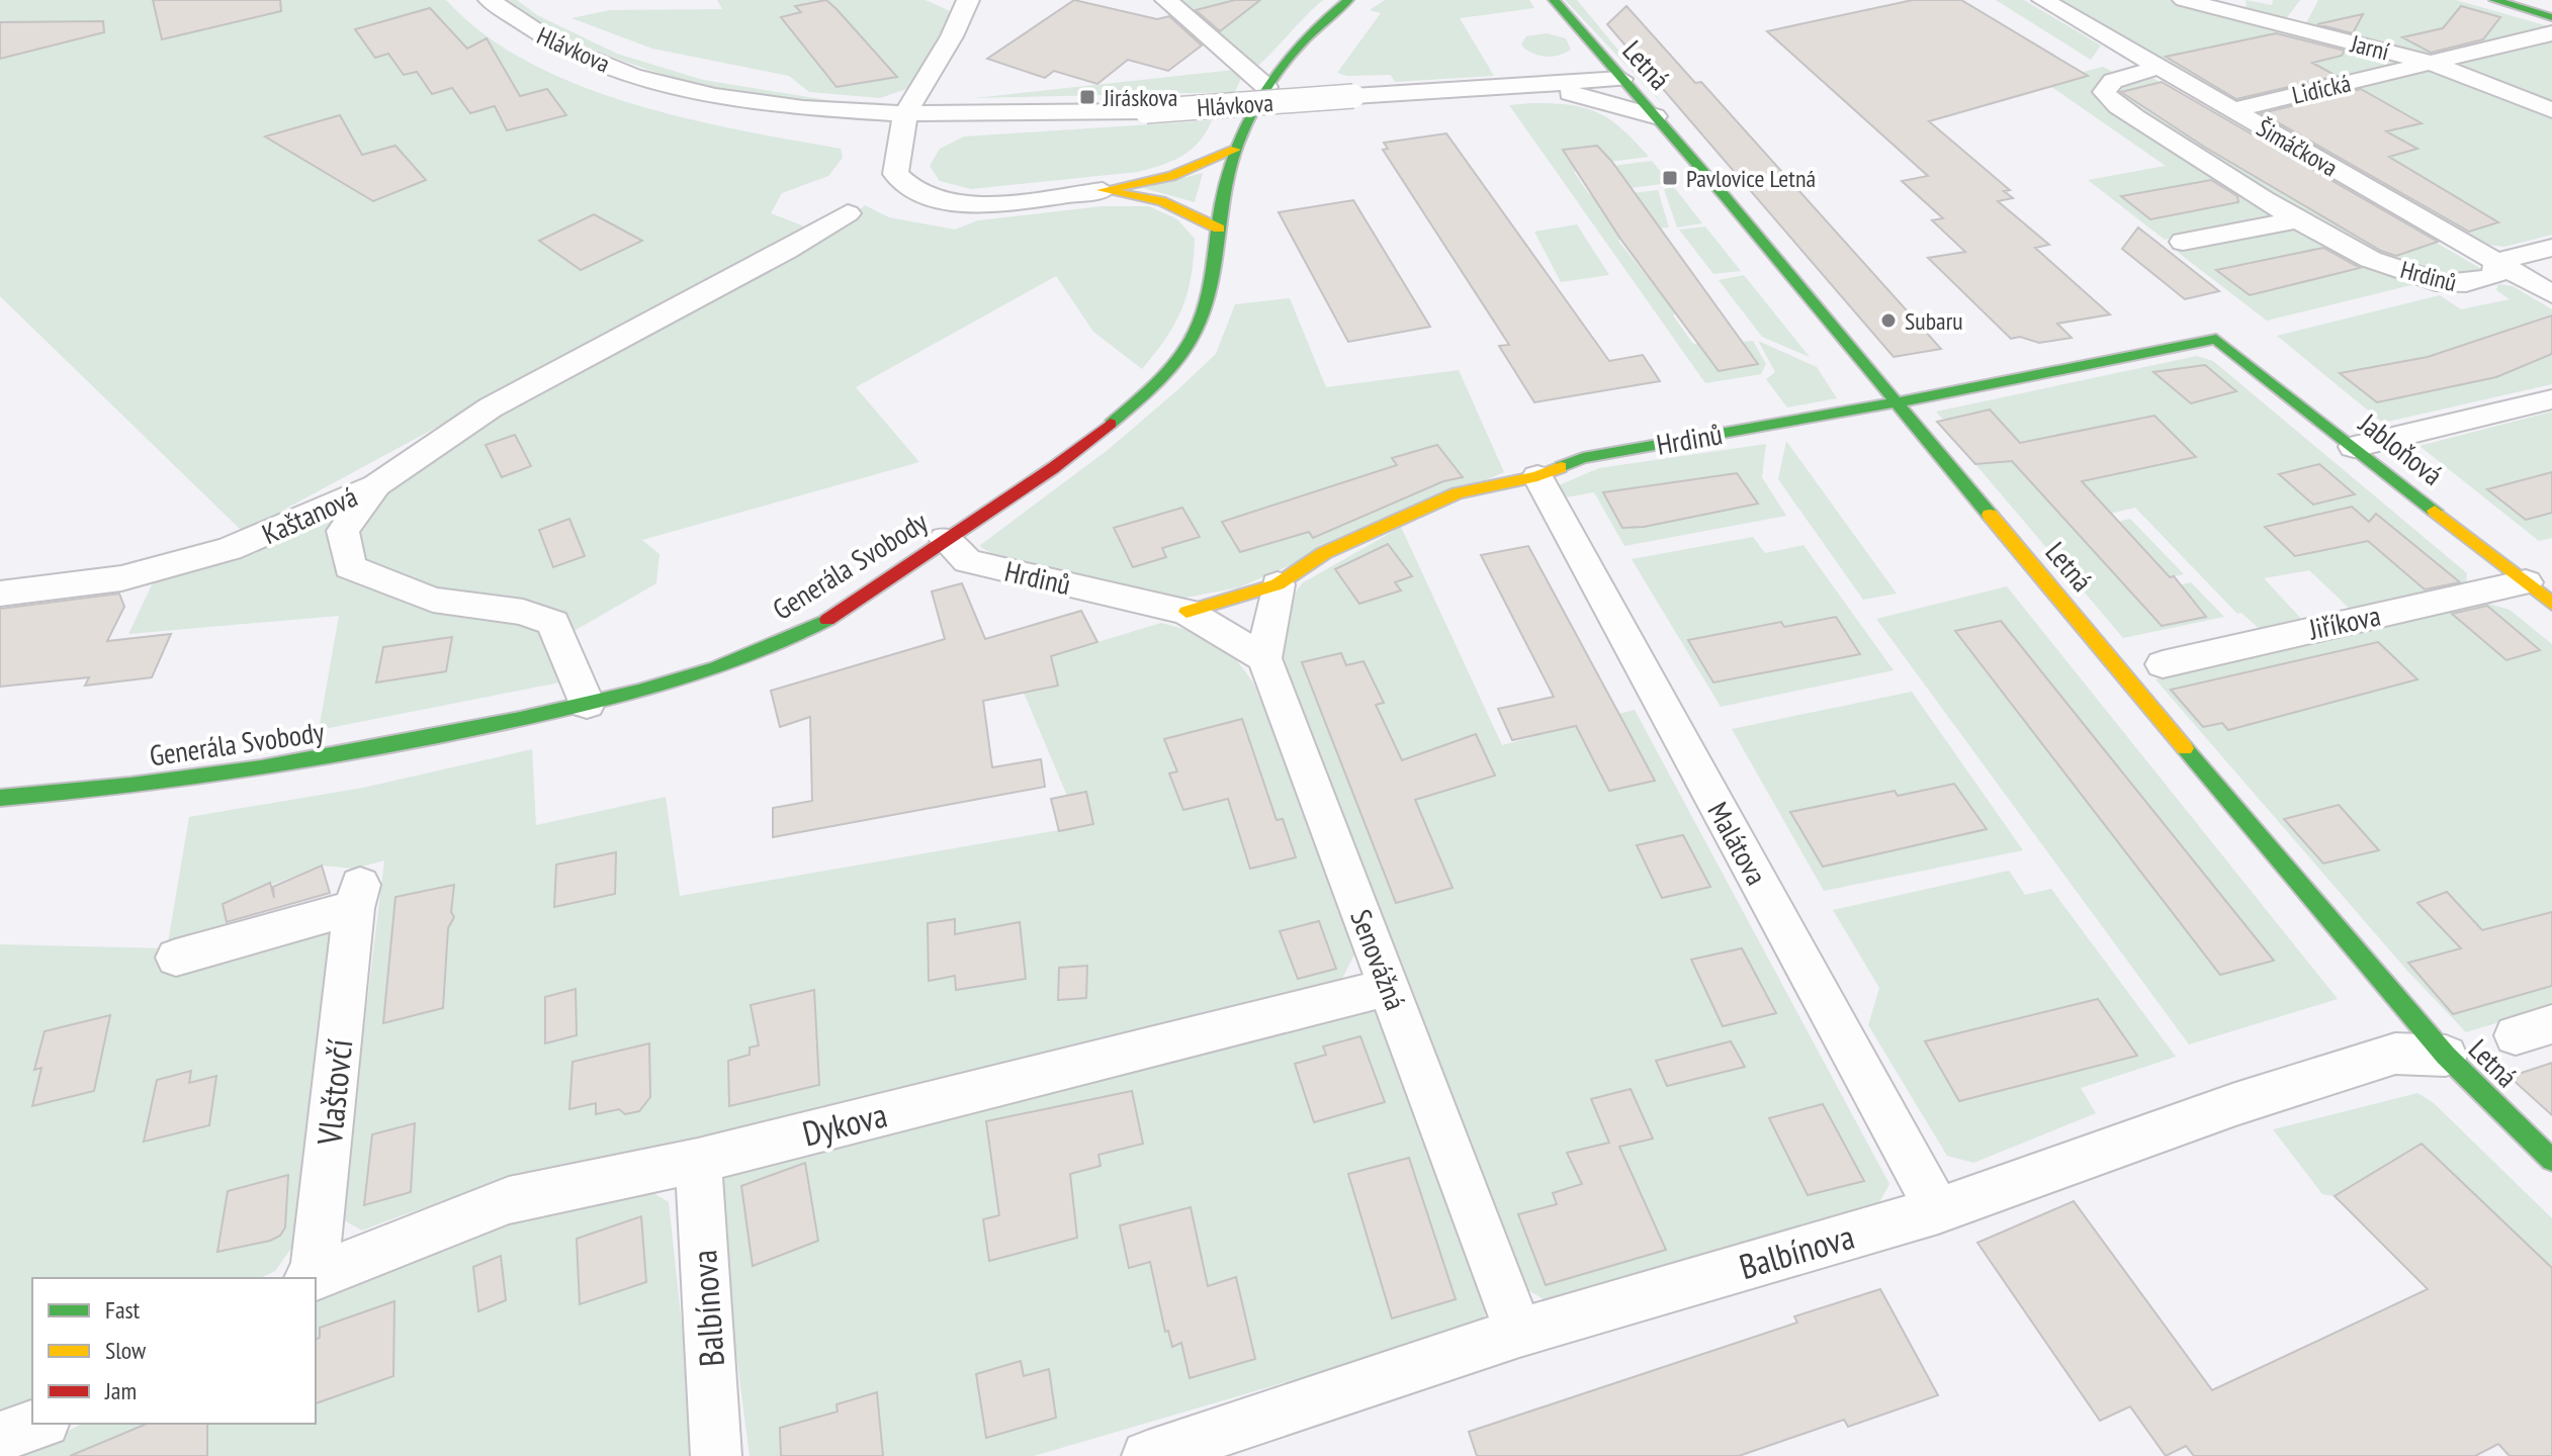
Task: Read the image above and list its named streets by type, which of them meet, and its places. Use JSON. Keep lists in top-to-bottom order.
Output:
{
  "streets": {
    "street": [
      "Jarní",
      "Hlávkova",
      "Letná",
      "Lidická",
      "Šimáčkova",
      "Hrdinů",
      "Jabloňová",
      "Kaštanová",
      "Generála Svobody",
      "Jiříkova",
      "Malátova",
      "Senovážná",
      "Vlaštovčí",
      "Dykova",
      "Balbínova"
    ]
  },
  "crossings": [
    ["Jarní", "Lidická"],
    ["Hlávkova", "Letná"],
    ["Letná", "Hrdinů"],
    ["Letná", "Balbínova"],
    ["Lidická", "Šimáčkova"],
    ["Šimáčkova", "Hrdinů"],
    ["Hrdinů", "Jabloňová"],
    ["Hrdinů", "Generála Svobody"],
    ["Hrdinů", "Malátova"],
    ["Hrdinů", "Senovážná"],
    ["Jabloňová", "Jiříkova"],
    ["Kaštanová", "Generála Svobody"],
    ["Malátova", "Balbínova"],
    ["Senovážná", "Dykova"],
    ["Senovážná", "Balbínova"],
    ["Vlaštovčí", "Dykova"],
    ["Dykova", "Balbínova"]
  ],
  "places": {
    "transit": ["Jiráskova", "Pavlovice Letná"],
    "other": ["Subaru"]
  },
  "legend": ["Fast", "Slow", "Jam"]
}
